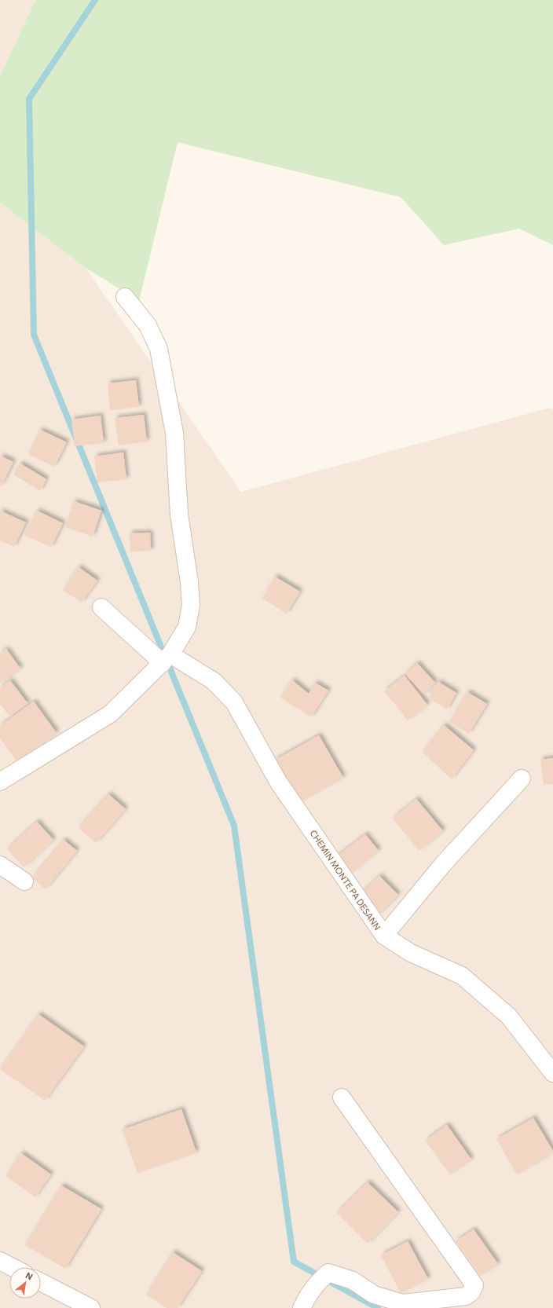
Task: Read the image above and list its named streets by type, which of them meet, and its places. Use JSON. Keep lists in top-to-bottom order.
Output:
{
  "streets": {
    "street": ["CHEMIN MONTE PA DESANN"]
  },
  "north": "top right"
}
